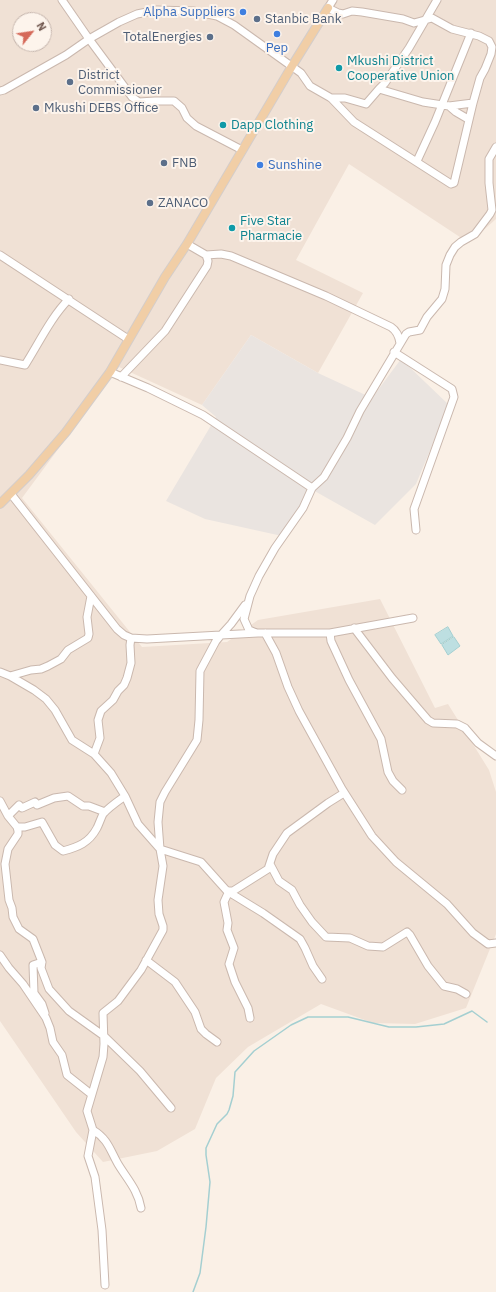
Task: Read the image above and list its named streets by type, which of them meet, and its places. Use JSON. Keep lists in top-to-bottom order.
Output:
{
  "places": [
    "Alpha Suppliers",
    "Stanbic Bank",
    "Pep",
    "TotalEnergies",
    "Mkushi District Cooperative Union",
    "District Commissioner",
    "Mkushi DEBS Office",
    "Dapp Clothing",
    "FNB",
    "Sunshine",
    "ZANACO",
    "Five Star Pharmacie"
  ],
  "north": "top right"
}
